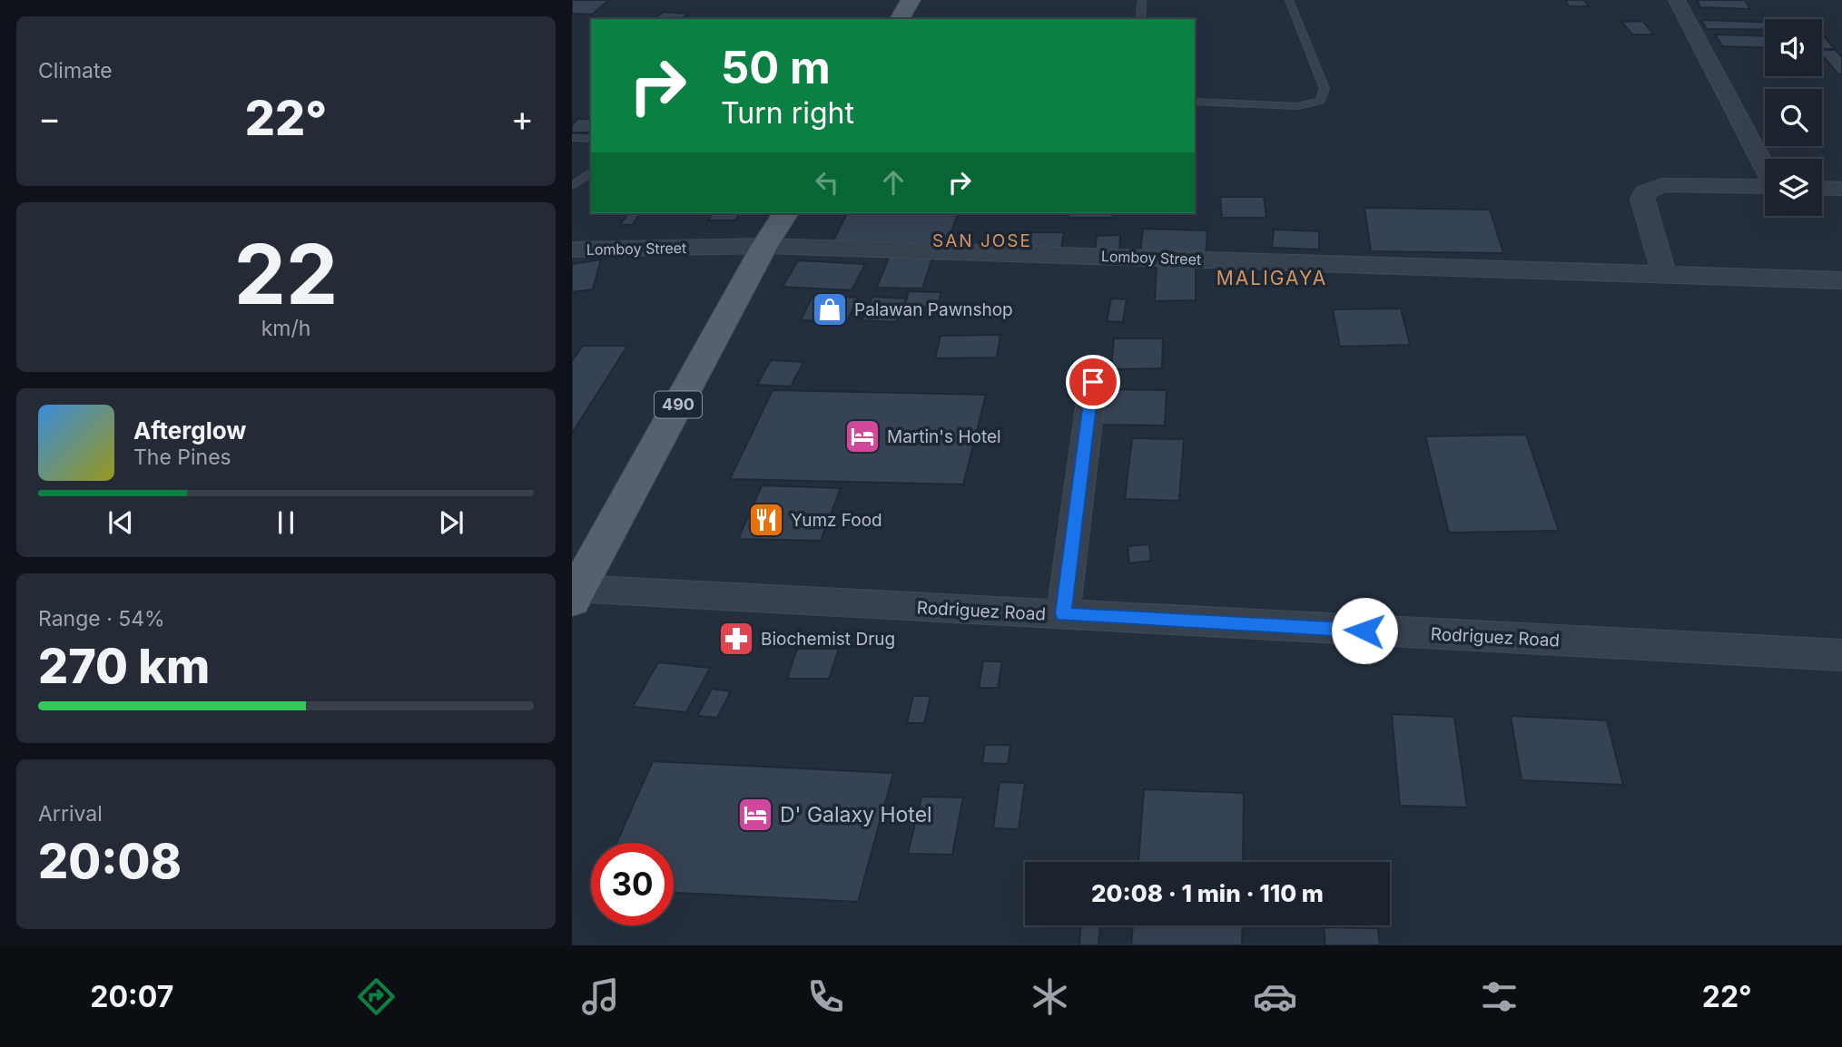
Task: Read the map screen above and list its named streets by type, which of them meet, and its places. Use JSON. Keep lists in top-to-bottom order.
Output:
{
  "streets": {
    "main road": ["490"],
    "street": ["Lomboy Street", "Rodriguez Road"]
  },
  "crossings": [
    ["Lomboy Street", "490"],
    ["490", "Rodriguez Road"]
  ],
  "districts": ["SAN JOSE", "MALIGAYA"],
  "places": {
    "shop": ["Palawan Pawnshop"],
    "hotel": ["Martin's Hotel", "D' Galaxy Hotel"],
    "restaurant": ["Yumz Food"],
    "pharmacy": ["Biochemist Drug"]
  },
  "page": {
    "tile": [
      "Climate",
      ["22", "km/h"],
      ["Range · 54%", "270 km"],
      ["Arrival", "20:08"]
    ],
    "turn": ["50 m", "Turn right"],
    "heat": ["−", "22°", "+"],
    "song": ["Afterglow", "The Pines"],
    "limit": "30",
    "trip": "20:08 · 1 min · 110 m",
    "tabs": ["20:07", "22°"]
  }
}
